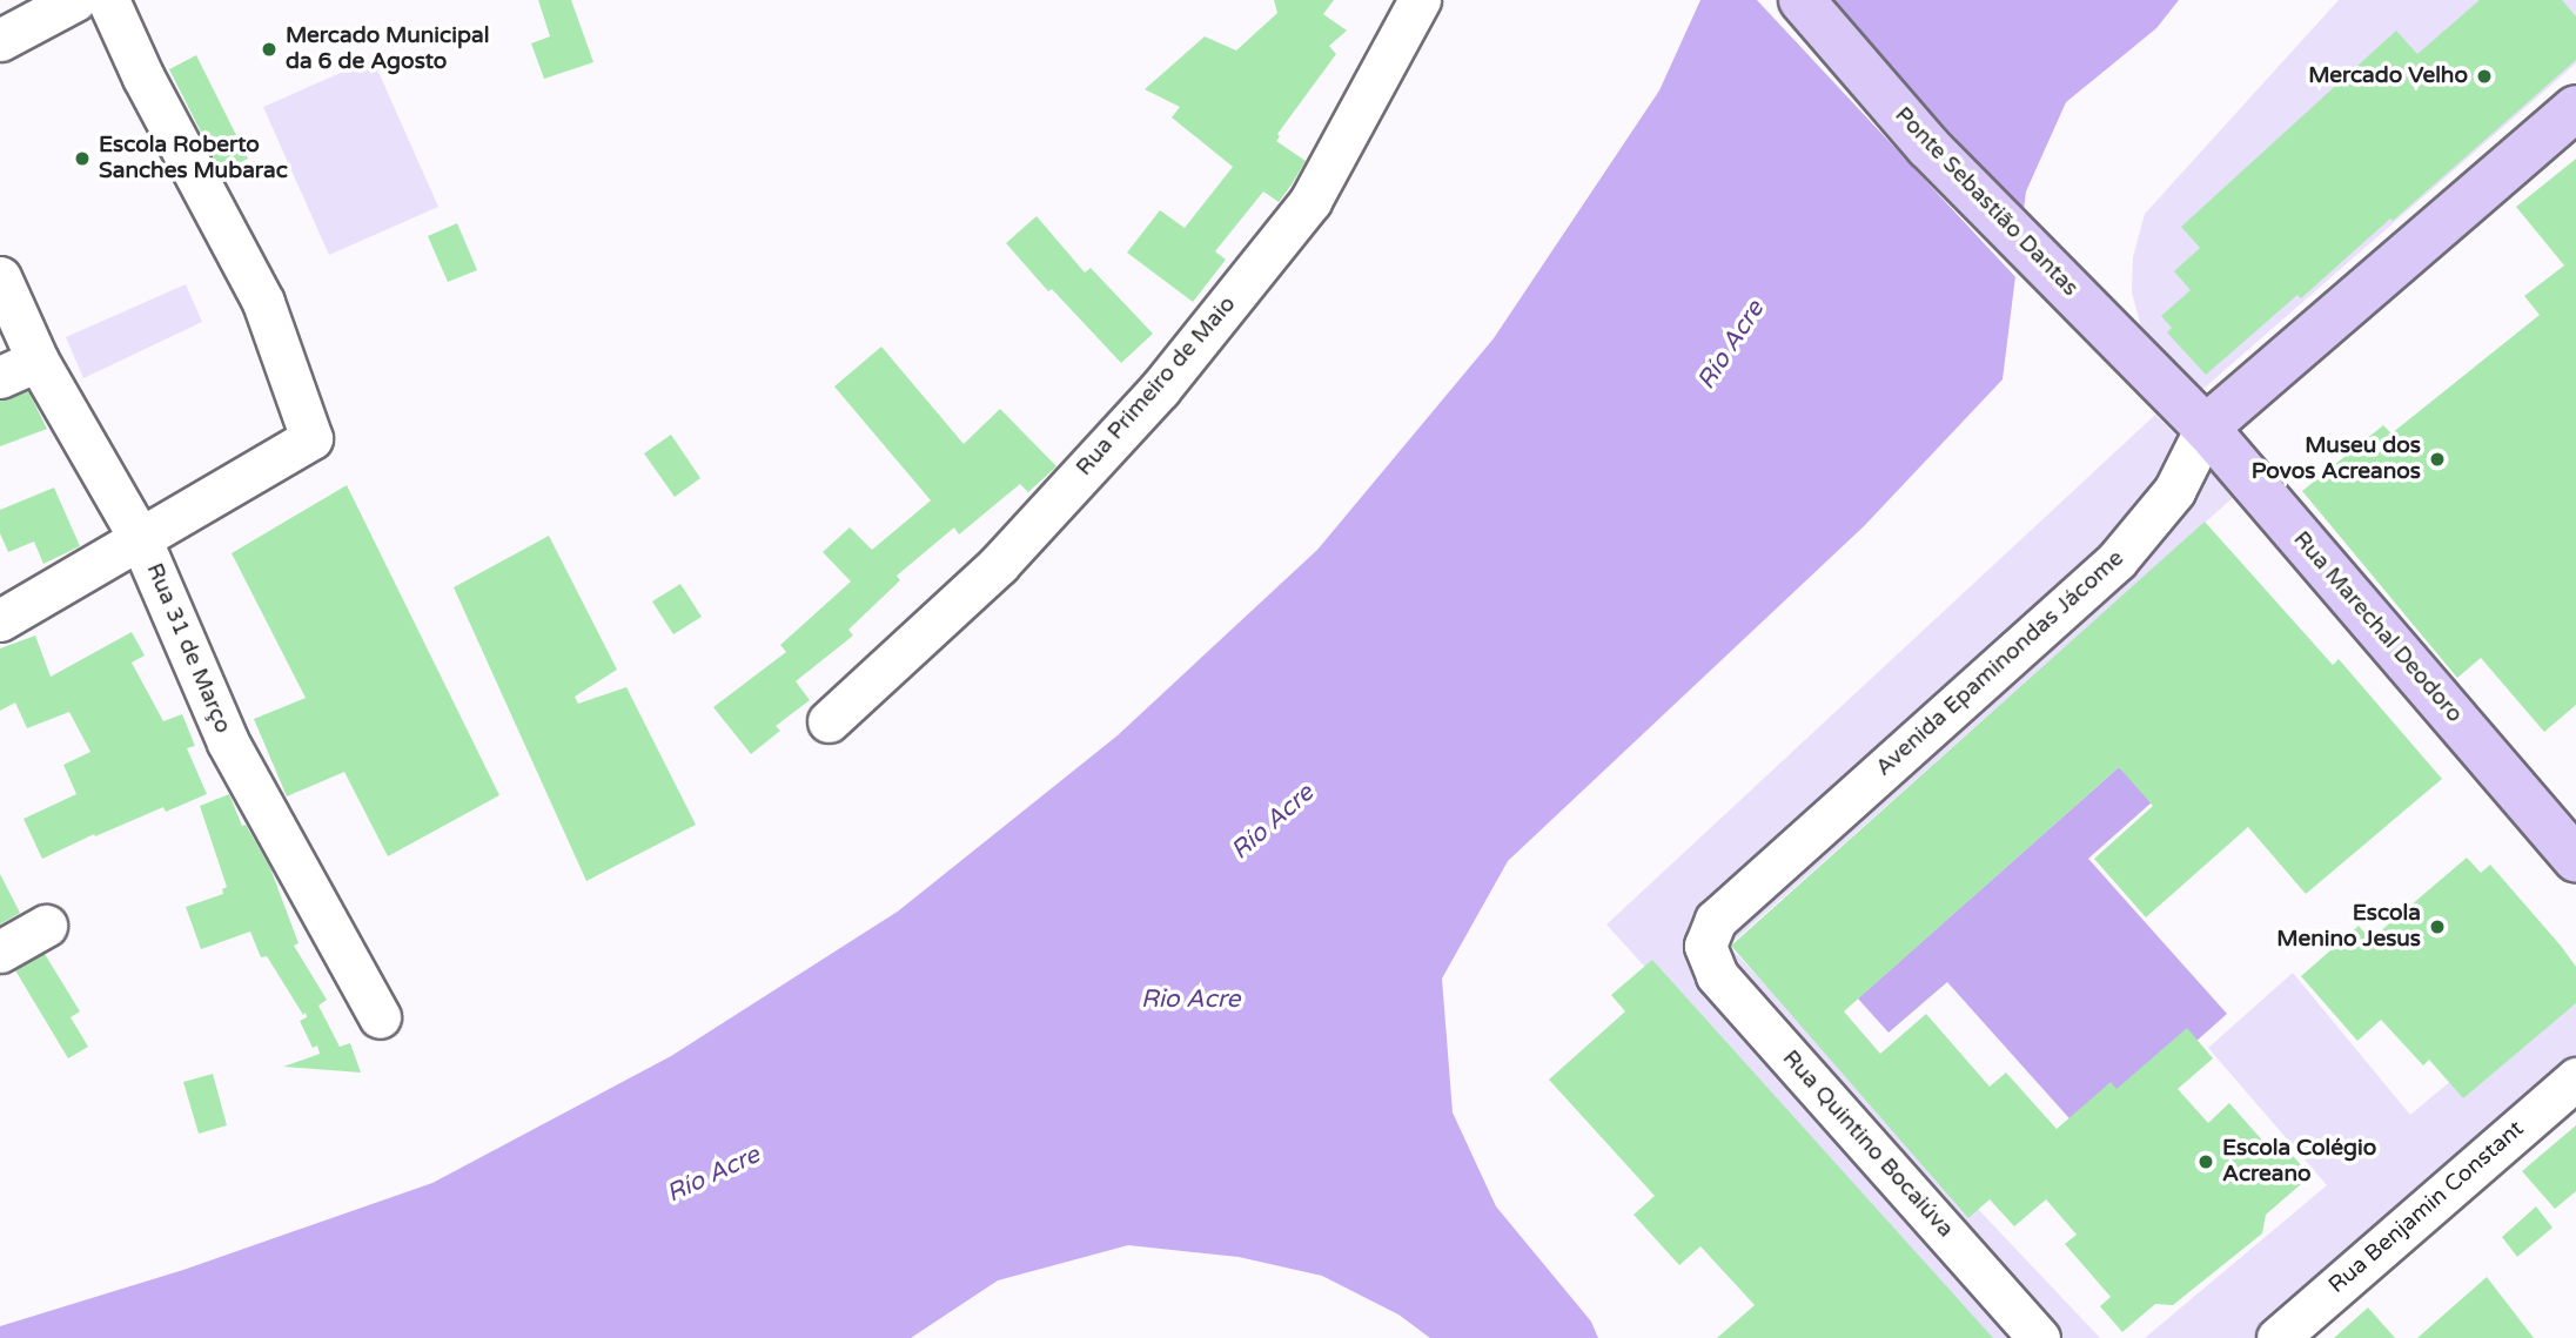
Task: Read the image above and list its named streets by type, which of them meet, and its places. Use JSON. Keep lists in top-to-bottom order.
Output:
{
  "streets": {
    "main road": ["Ponte Sebastião Dantas", "Rua Marechal Deodoro", "Avenida Epaminondas Jácome"],
    "street": [
      "Rua Primeiro de Maio",
      "Rua 31 de Março",
      "Rua Quintino Bocaiúva",
      "Rua Benjamin Constant"
    ]
  },
  "crossings": [
    ["Ponte Sebastião Dantas", "Rua Marechal Deodoro"],
    ["Ponte Sebastião Dantas", "Avenida Epaminondas Jácome"],
    ["Rua Marechal Deodoro", "Avenida Epaminondas Jácome"],
    ["Avenida Epaminondas Jácome", "Rua Quintino Bocaiúva"]
  ],
  "water": ["Río Acre", "Rio Acre"],
  "places": [
    "Mercado Municipal da 6 de Agosto",
    "Mercado Velho",
    "Escola Roberto Sanches Mubarac",
    "Museu dos Povos Acreanos",
    "Escola Menino Jesus",
    "Escola Colégio Acreano"
  ]
}
